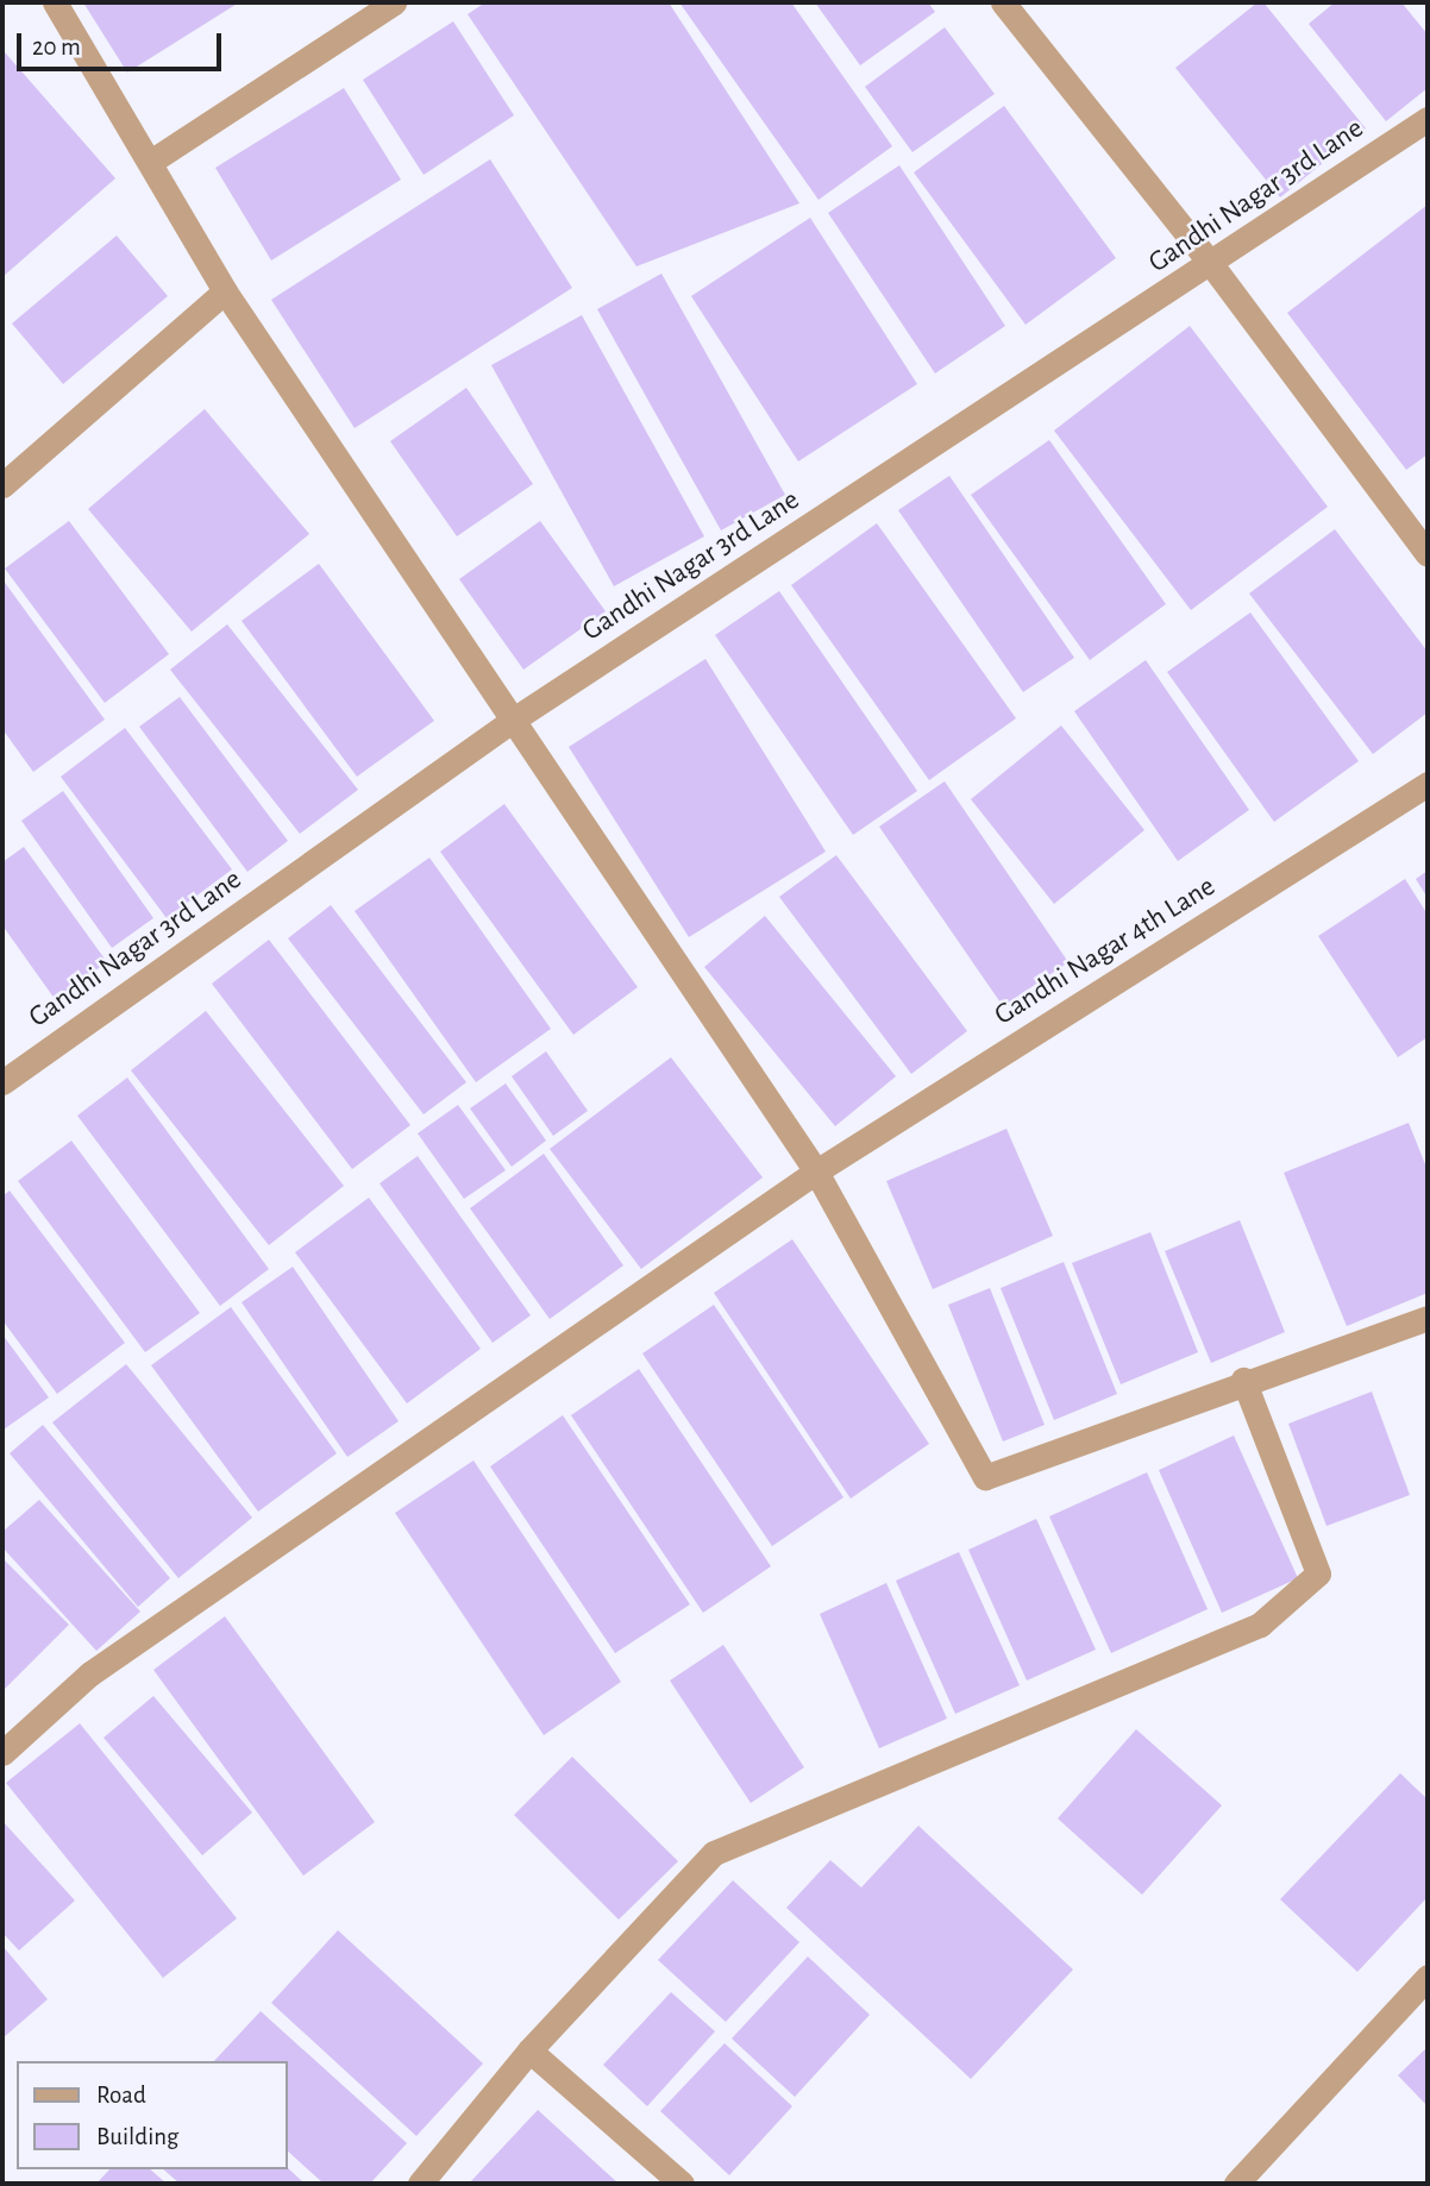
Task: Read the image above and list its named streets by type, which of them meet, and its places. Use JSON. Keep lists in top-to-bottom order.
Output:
{
  "streets": {
    "street": ["Gandhi Nagar 3rd Lane", "Gandhi Nagar 4th Lane"]
  },
  "legend": ["Road", "Building"],
  "scale_bar": "20 m"
}
